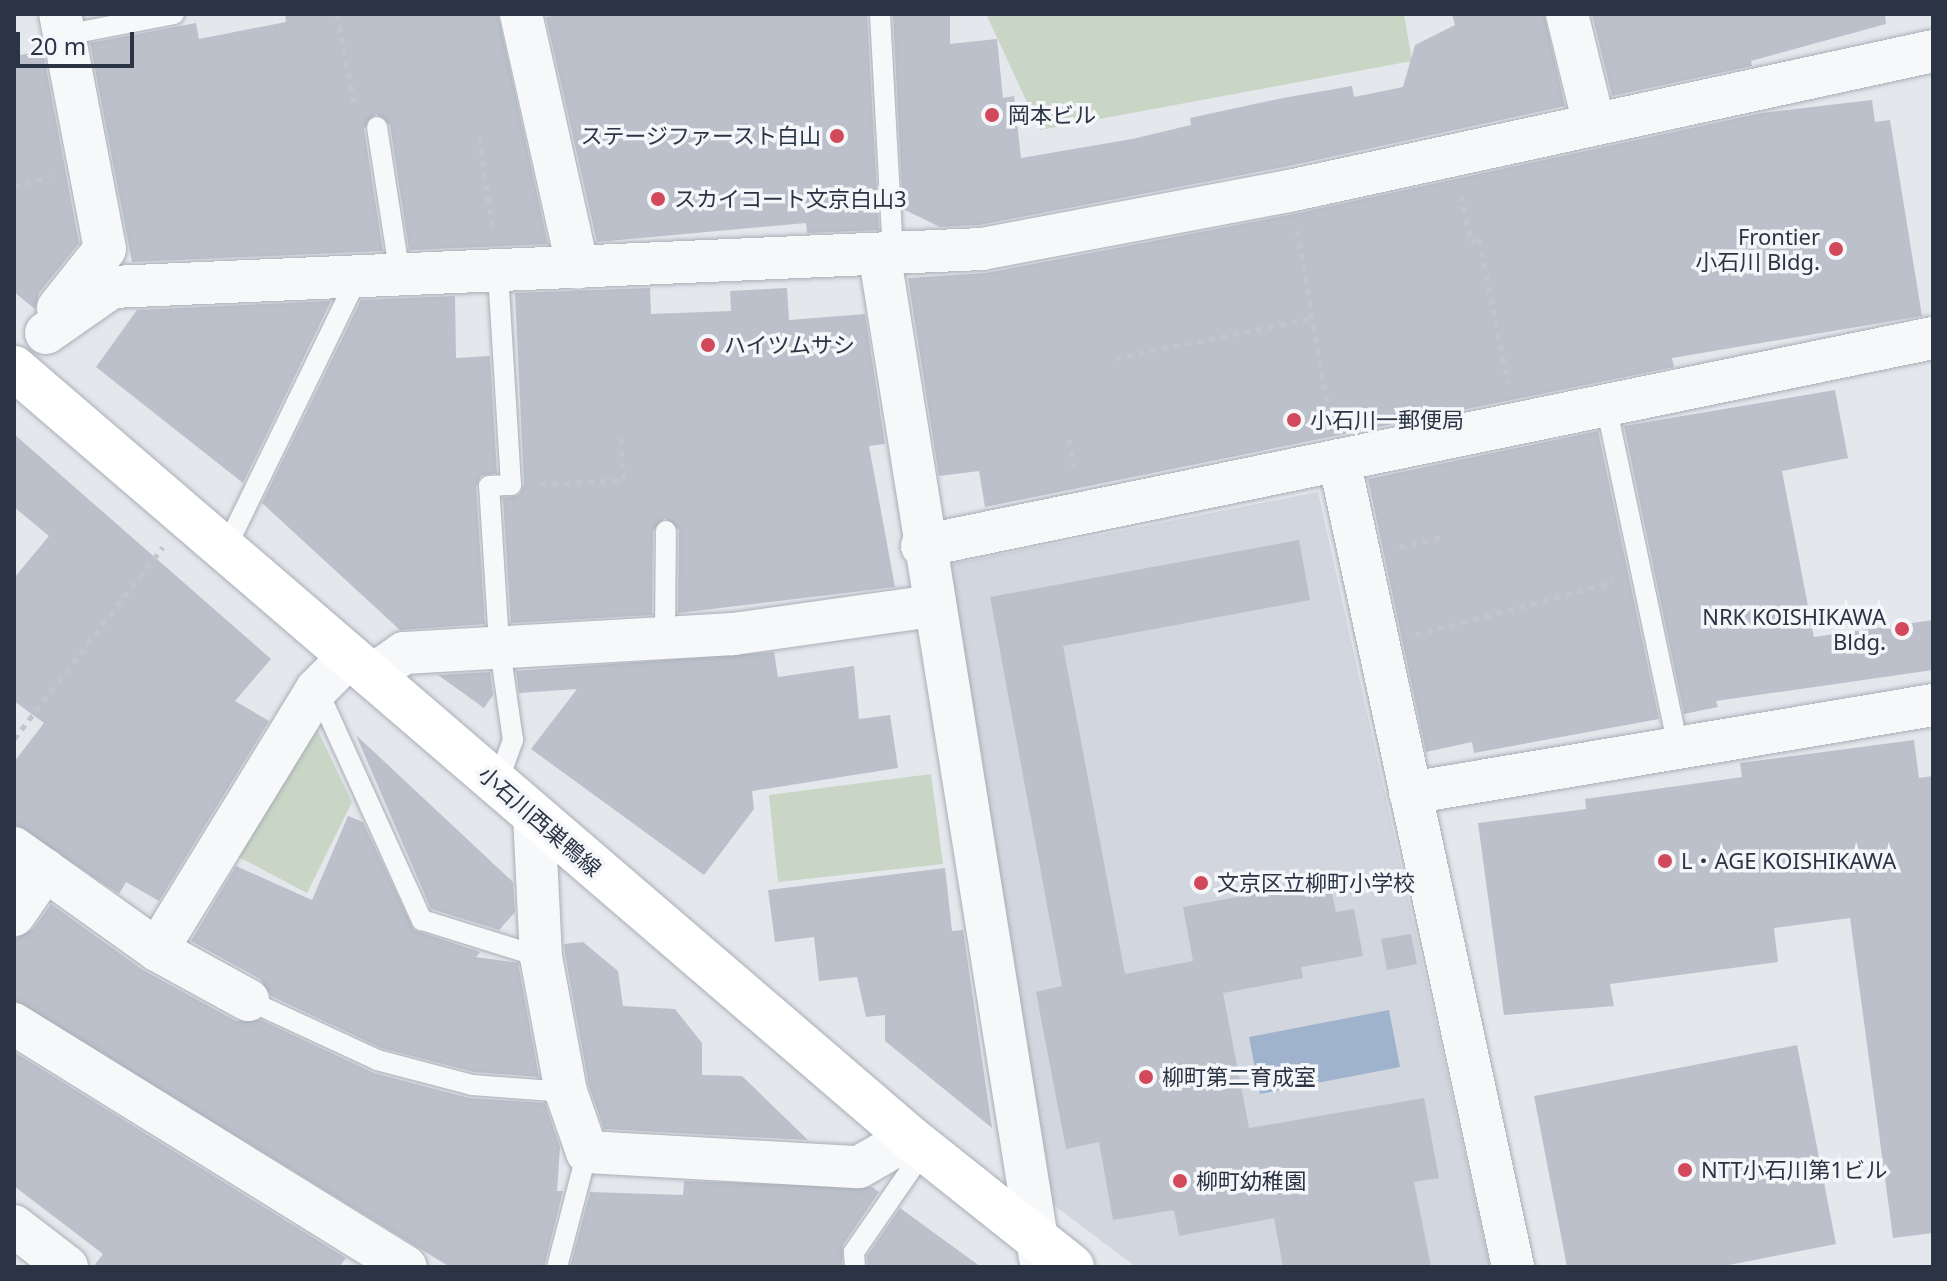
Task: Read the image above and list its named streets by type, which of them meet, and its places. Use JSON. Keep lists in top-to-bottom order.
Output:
{
  "streets": {
    "main road": ["小石川西巣鴨線"]
  },
  "places": [
    "岡本ビル",
    "ステージファースト白山",
    "スカイコート文京白山3",
    "Frontier 小石川 Bldg.",
    "ハイツムサシ",
    "小石川一郵便局",
    "NRK KOISHIKAWA Bldg.",
    "L・AGE KOISHIKAWA",
    "文京区立柳町小学校",
    "柳町第二育成室",
    "NTT小石川第1ビル",
    "柳町幼稚園"
  ],
  "scale_bar": "20 m"
}
